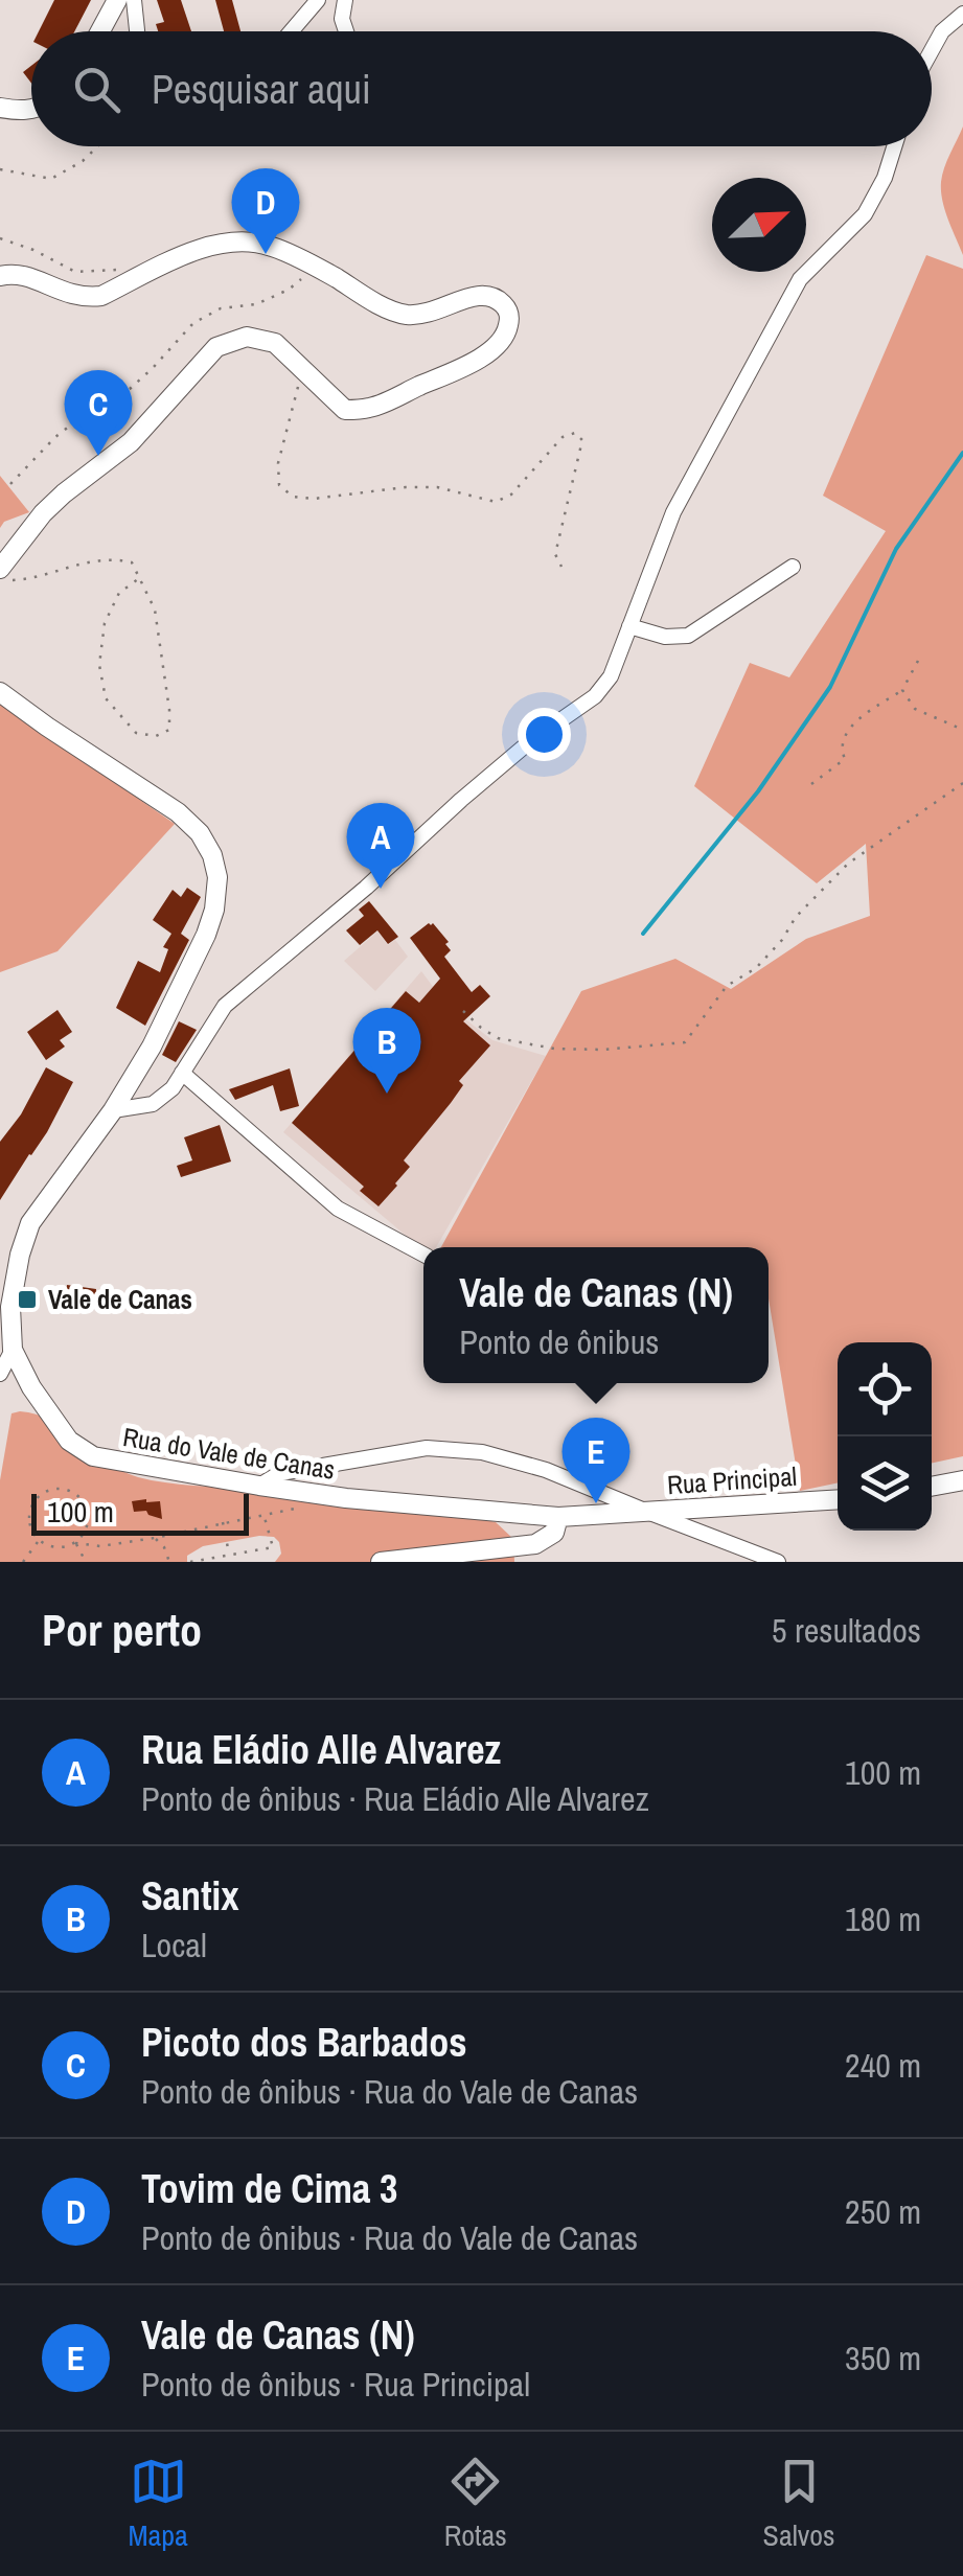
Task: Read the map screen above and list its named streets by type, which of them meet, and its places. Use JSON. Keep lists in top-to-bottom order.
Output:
{
  "streets": {
    "street": ["Rua do Vale de Canas", "Rua Principal"]
  },
  "crossings": [
    ["Rua do Vale de Canas", "Rua Principal"]
  ],
  "places": {
    "transit": ["Vale de Canas"]
  },
  "scale_bar": "100 m",
  "north": "top right",
  "page": {
    "search": "Pesquisar aqui",
    "pins": [
      "D",
      "C",
      "A",
      "B",
      "E"
    ],
    "popup": ["Vale de Canas (N)", "Ponto de ônibus"],
    "scale": "100 m",
    "heading": ["Por perto", "5 resultados"],
    "list": [
      {
        "mark": "A",
        "name": "Rua Eládio Alle Alvarez",
        "note": "Ponto de ônibus · Rua Eládio Alle Alvarez",
        "value": "100 m"
      },
      {
        "mark": "B",
        "name": "Santix",
        "note": "Local",
        "value": "180 m"
      },
      {
        "mark": "C",
        "name": "Picoto dos Barbados",
        "note": "Ponto de ônibus · Rua do Vale de Canas",
        "value": "240 m"
      },
      {
        "mark": "D",
        "name": "Tovim de Cima 3",
        "note": "Ponto de ônibus · Rua do Vale de Canas",
        "value": "250 m"
      },
      {
        "mark": "E",
        "name": "Vale de Canas (N)",
        "note": "Ponto de ônibus · Rua Principal",
        "value": "350 m"
      }
    ],
    "nav": ["Mapa", "Rotas", "Salvos"]
  }
}
